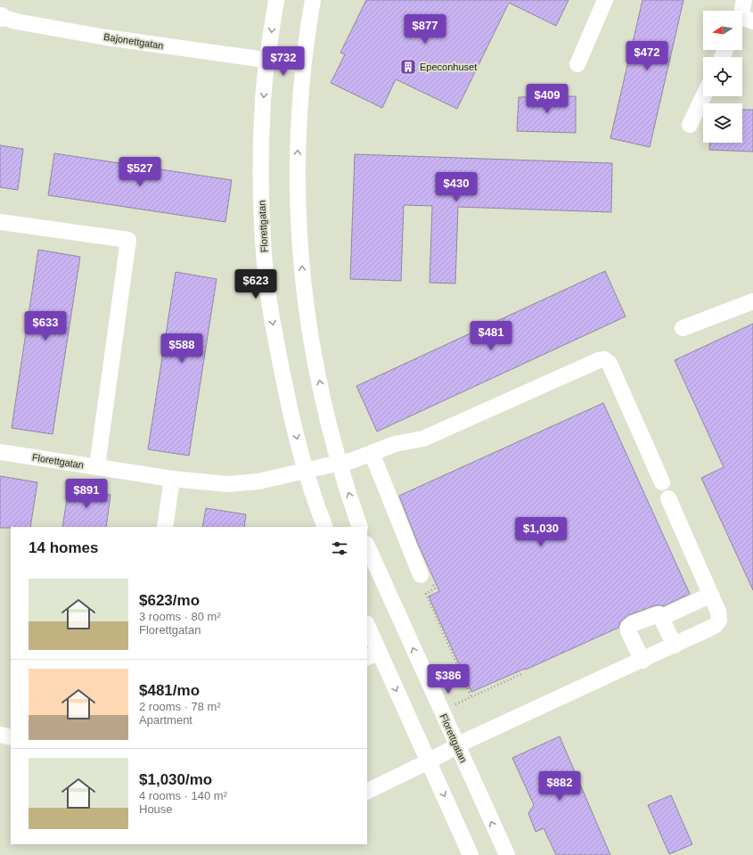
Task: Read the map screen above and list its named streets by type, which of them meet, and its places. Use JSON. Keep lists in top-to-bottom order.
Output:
{
  "streets": {
    "street": ["Bajonettgatan", "Florettgatan"]
  },
  "crossings": [
    ["Bajonettgatan", "Florettgatan"]
  ],
  "places": {
    "building": ["Epeconhuset"]
  },
  "north": "left",
  "page": {
    "price": [
      "$877",
      "$472",
      "$732",
      "$409",
      "$527",
      "$430",
      "$623",
      "$633",
      "$481",
      "$588",
      "$891",
      "$1,030",
      "$386",
      "$882"
    ],
    "heading": "14 homes",
    "list": [
      {
        "name": "$623/mo",
        "note": "3 rooms · 80 m² · Florettgatan"
      },
      {
        "name": "$481/mo",
        "note": "2 rooms · 78 m² · Apartment"
      },
      {
        "name": "$1,030/mo",
        "note": "4 rooms · 140 m² · House"
      }
    ]
  }
}
